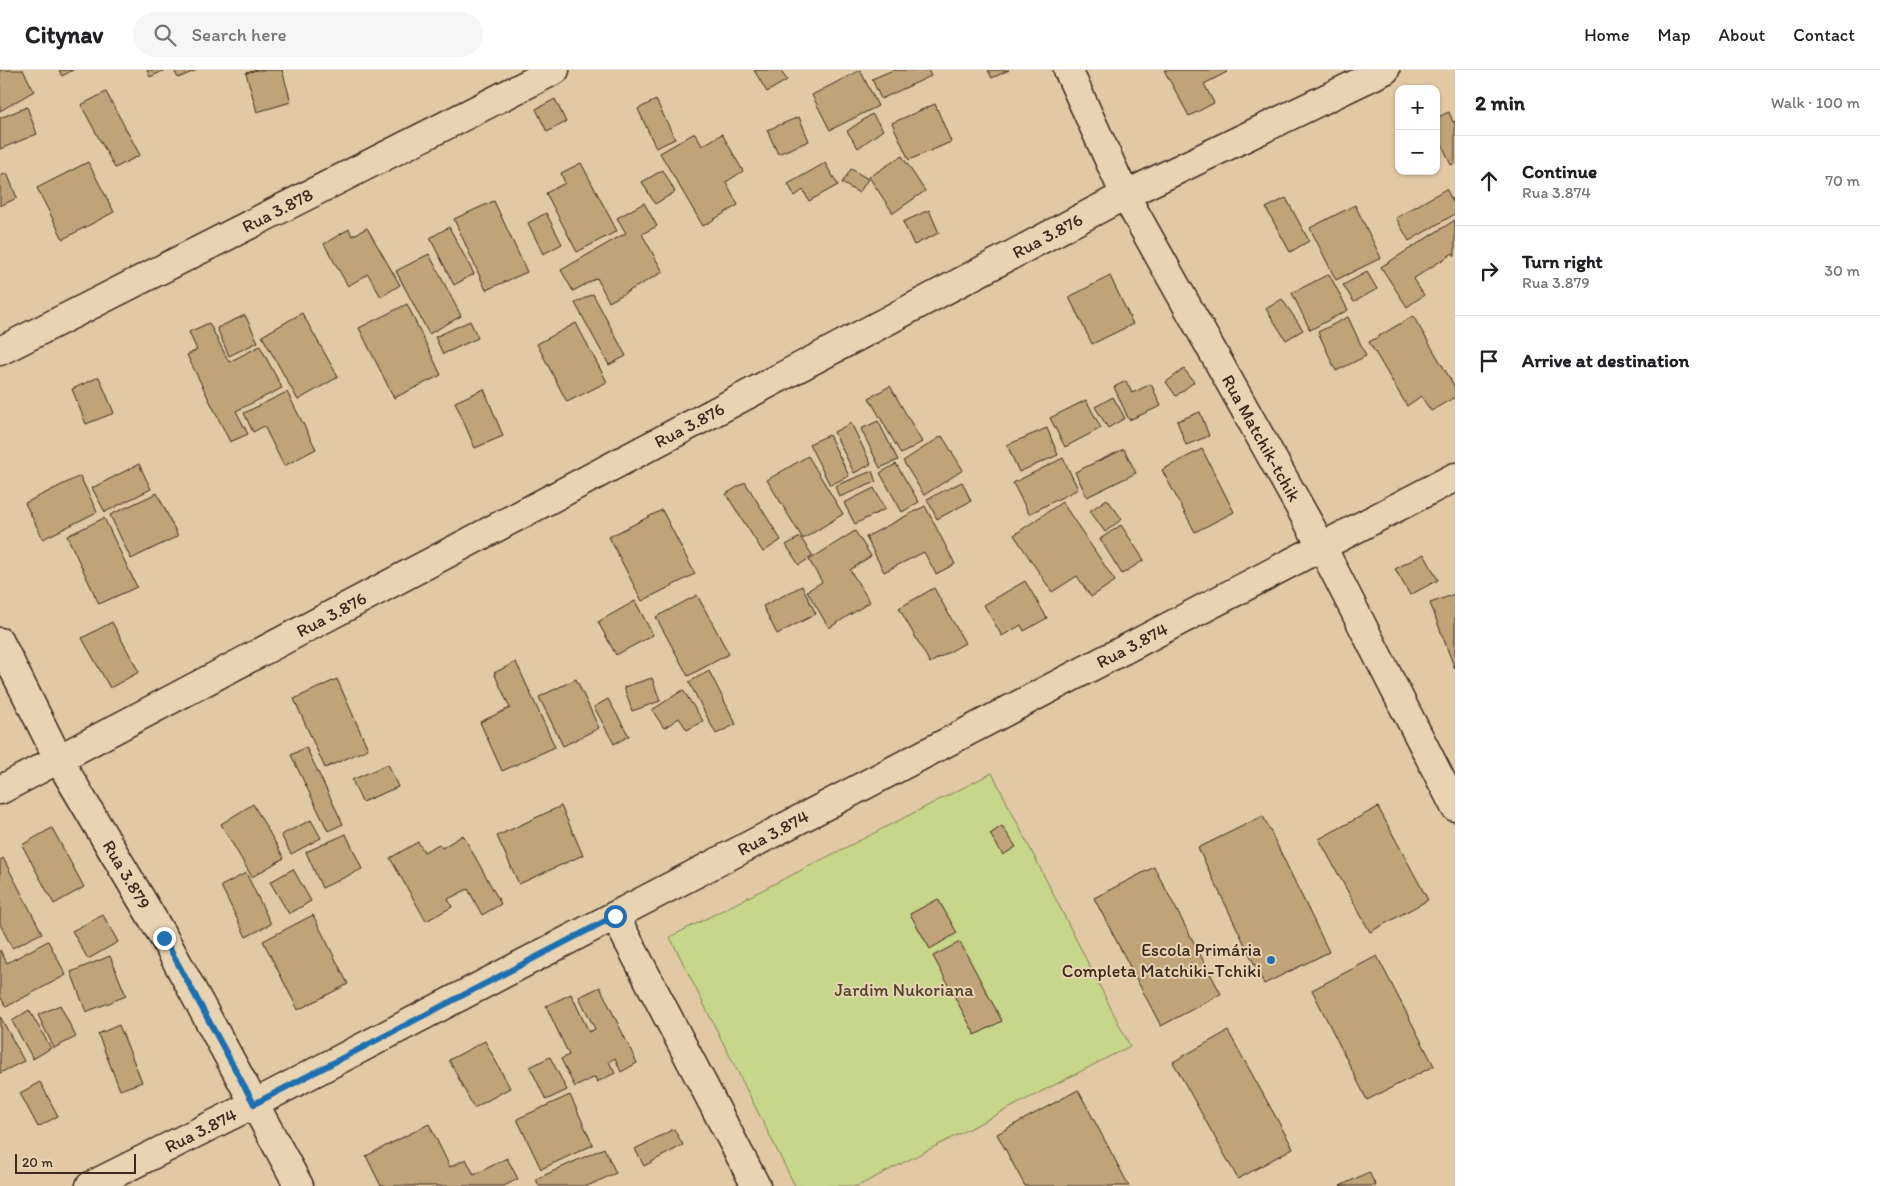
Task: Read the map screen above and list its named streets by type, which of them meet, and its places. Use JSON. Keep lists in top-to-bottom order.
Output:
{
  "streets": {
    "street": [
      "Rua 3.878",
      "Rua 3.876",
      "Rua Matchik-tchik",
      "Rua 3.874",
      "Rua 3.879"
    ]
  },
  "crossings": [
    ["Rua 3.876", "Rua Matchik-tchik"],
    ["Rua 3.876", "Rua 3.879"],
    ["Rua Matchik-tchik", "Rua 3.874"],
    ["Rua 3.874", "Rua 3.879"]
  ],
  "parks": ["Jardim Nukoriana"],
  "places": ["Escola Primária Completa Matchiki-Tchiki"],
  "scale_bar": "20 m",
  "page": {
    "header": "Citynav",
    "search": "Search here",
    "nav": [
      "Home",
      "Map",
      "About",
      "Contact"
    ],
    "heading": ["2 min", "Walk · 100 m"],
    "map_buttons": ["+", "−"],
    "list": [
      ["Continue", "Rua 3.874", "70 m"],
      ["Turn right", "Rua 3.879", "30 m"],
      "Arrive at destination"
    ],
    "scale": "20 m"
  }
}
